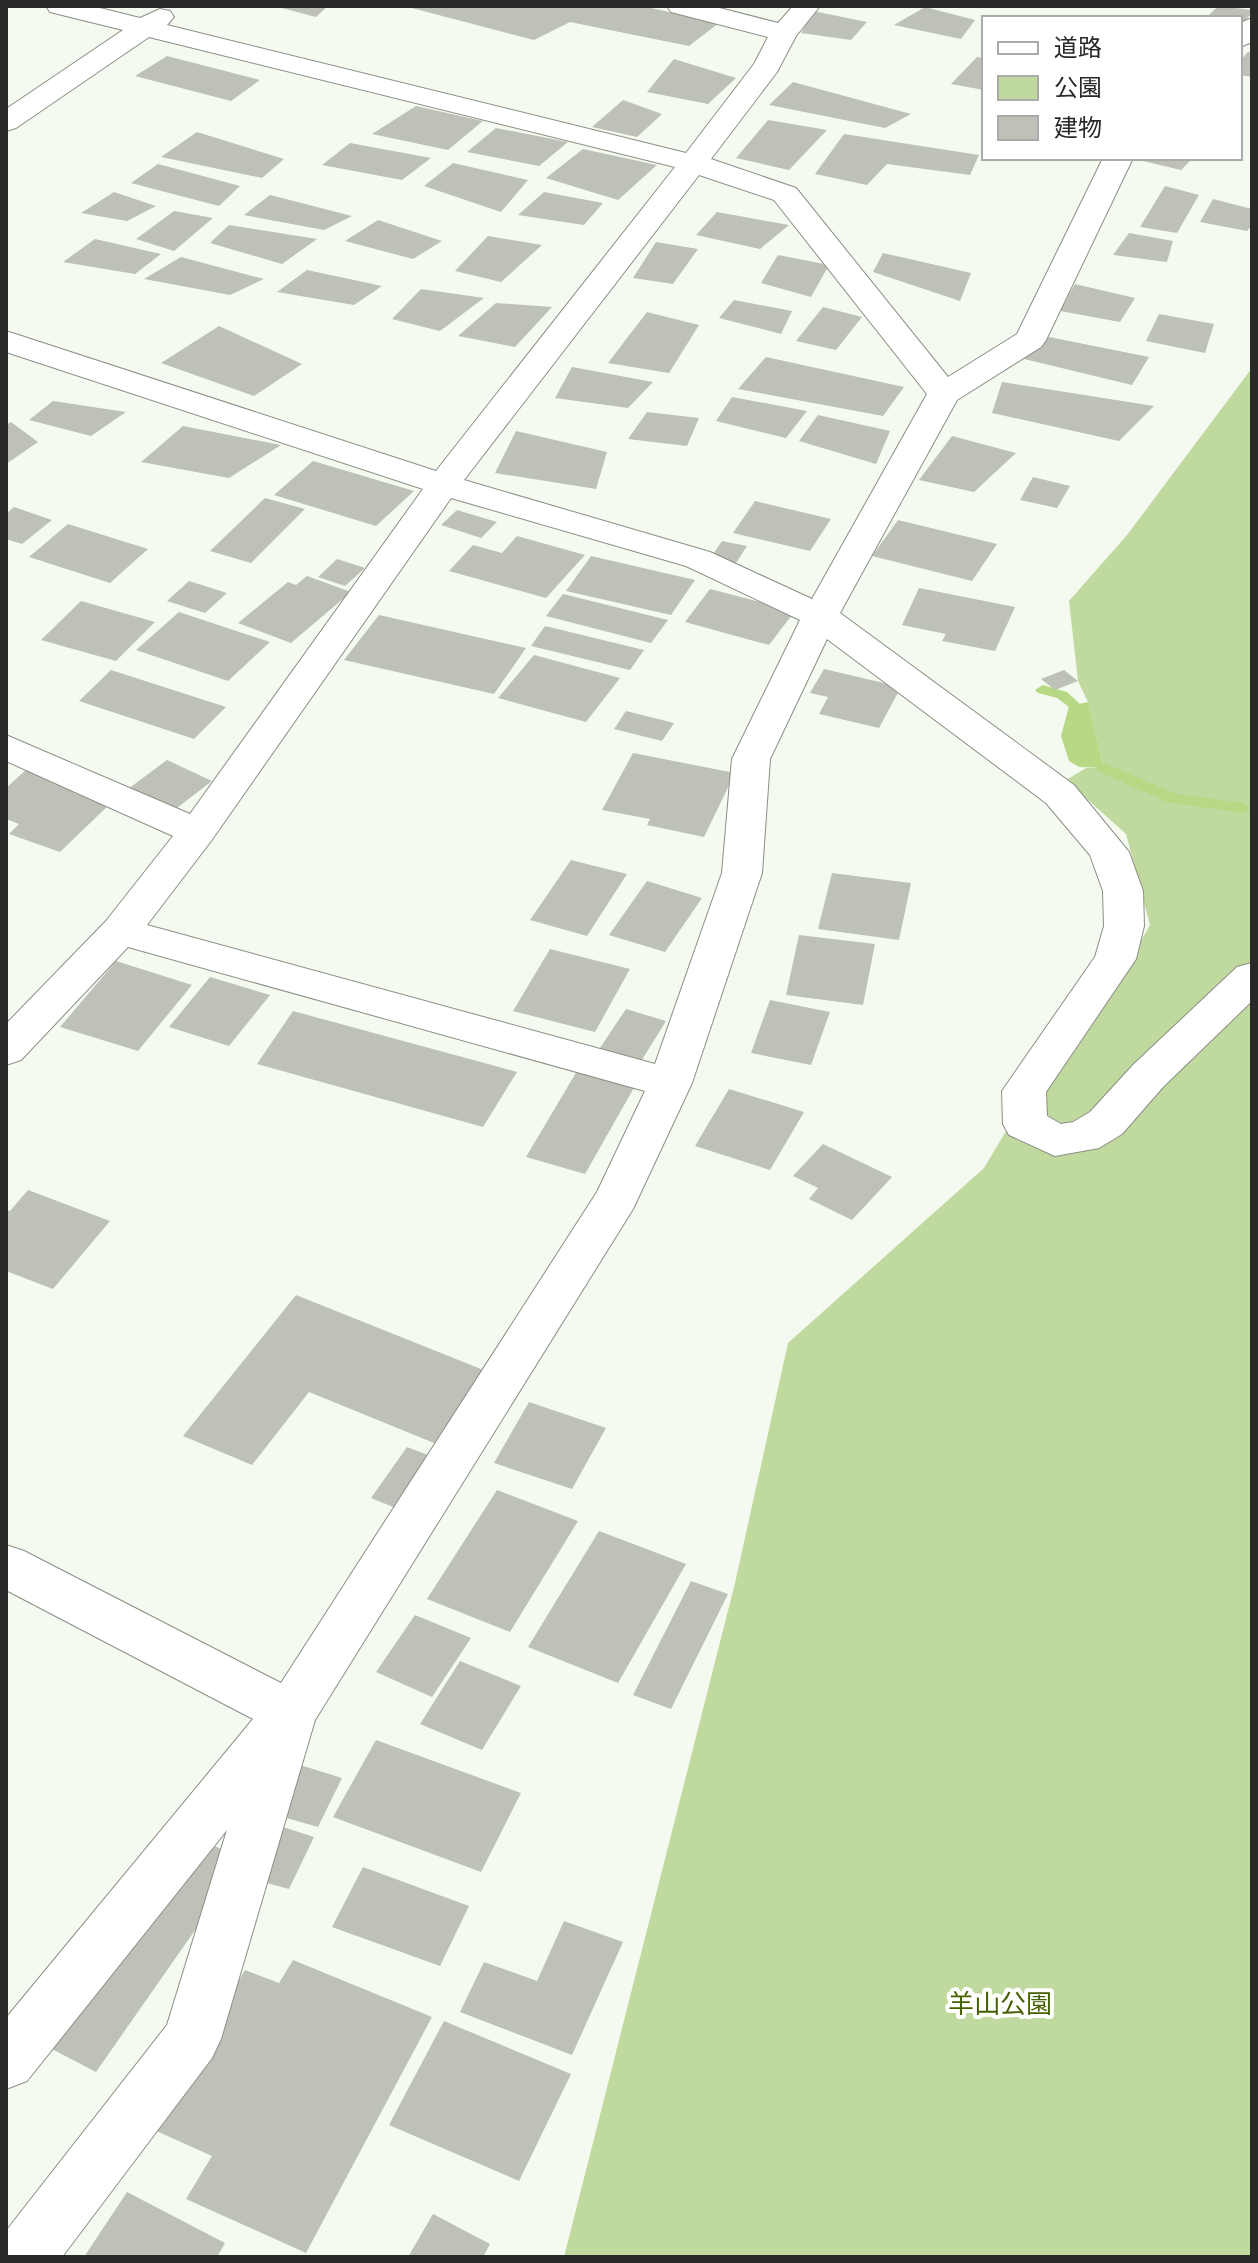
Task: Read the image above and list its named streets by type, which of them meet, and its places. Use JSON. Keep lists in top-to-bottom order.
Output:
{
  "parks": ["羊山公園"],
  "legend": ["道路", "公園", "建物"]
}
